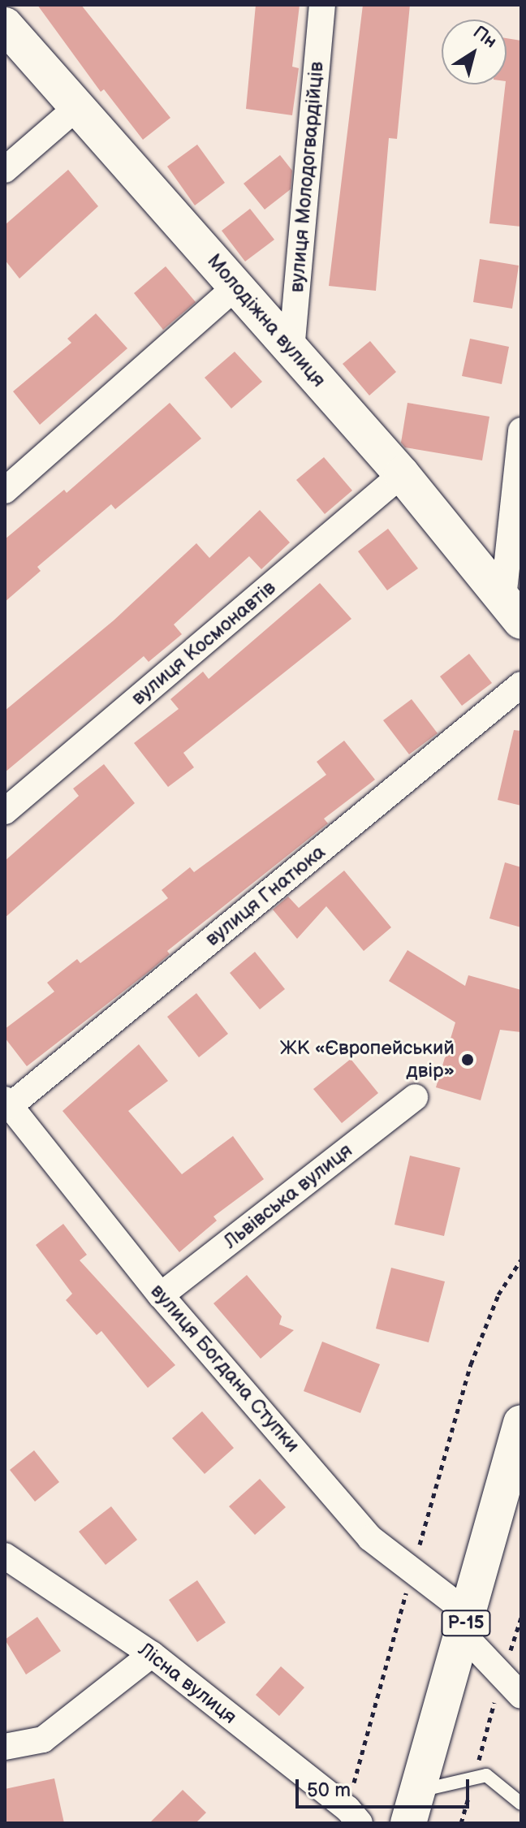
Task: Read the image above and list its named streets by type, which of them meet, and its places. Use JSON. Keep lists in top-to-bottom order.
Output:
{
  "streets": {
    "street": [
      "вулиця Молодогвардійців",
      "Молодіжна вулиця",
      "вулиця Космонавтів",
      "вулиця Гнатюка",
      "Львівська вулиця",
      "вулиця Богдана Ступки",
      "Р-15",
      "Лісна вулиця"
    ]
  },
  "crossings": [
    ["вулиця Молодогвардійців", "Молодіжна вулиця"],
    ["Молодіжна вулиця", "вулиця Космонавтів"],
    ["вулиця Гнатюка", "вулиця Богдана Ступки"],
    ["Львівська вулиця", "вулиця Богдана Ступки"],
    ["вулиця Богдана Ступки", "Р-15"]
  ],
  "places": ["ЖК «Європейський двір»"],
  "scale_bar": "50 m",
  "north": "top right"
}
